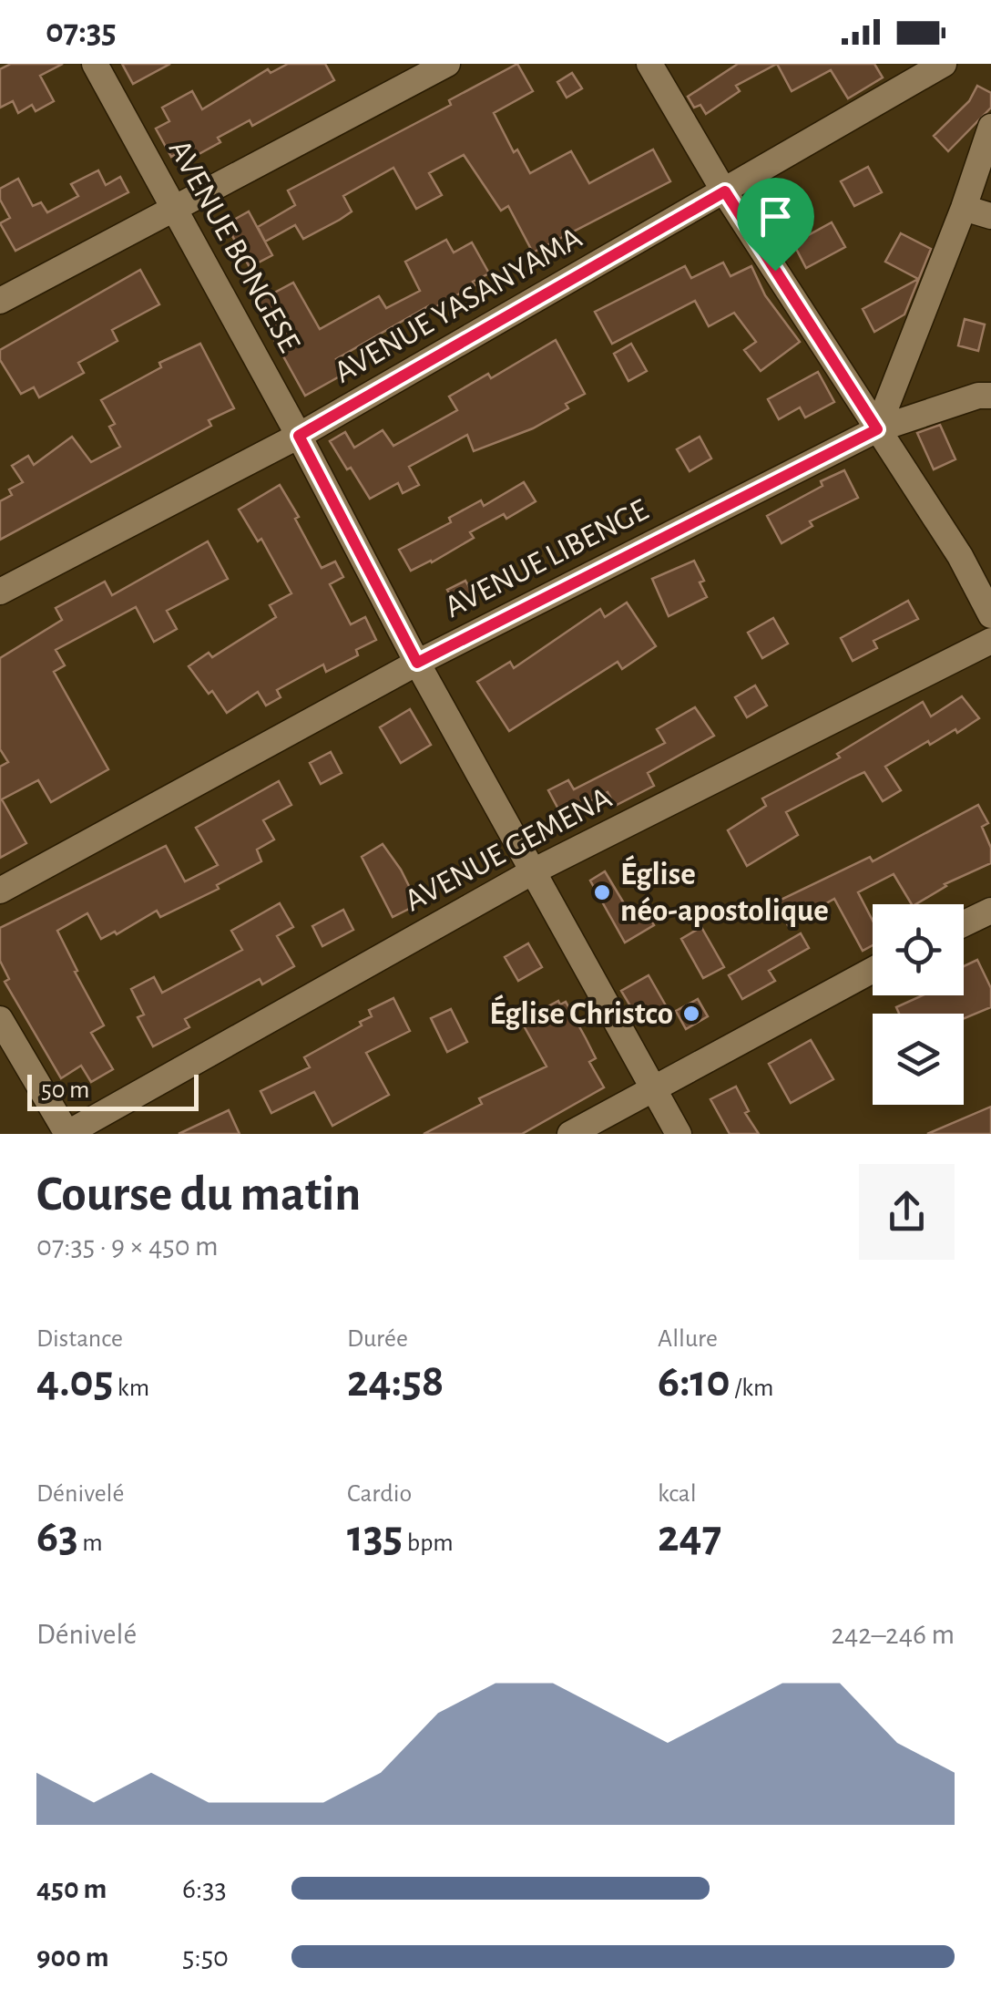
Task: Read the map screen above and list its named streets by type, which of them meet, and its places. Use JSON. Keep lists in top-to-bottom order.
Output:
{
  "streets": {
    "street": [
      "AVENUE BONGESE",
      "AVENUE YASANYAMA",
      "AVENUE LIBENGE",
      "AVENUE GEMENA"
    ]
  },
  "crossings": [
    ["AVENUE BONGESE", "AVENUE YASANYAMA"],
    ["AVENUE BONGESE", "AVENUE LIBENGE"],
    ["AVENUE BONGESE", "AVENUE GEMENA"]
  ],
  "places": ["Église néo-apostolique", "Église Christco"],
  "scale_bar": "50 m",
  "page": {
    "status": "07:35",
    "scale": "50 m",
    "heading": ["Course du matin", "07:35 · 9 × 450 m"],
    "stats": [
      ["Distance", "4.05 km"],
      ["Durée", "24:58"],
      ["Allure", "6:10 /km"],
      ["Dénivelé", "63 m"],
      ["Cardio", "135 bpm"],
      ["kcal", "247"]
    ],
    "chart": ["Dénivelé", "242–246 m"],
    "list": [
      {
        "name": "450 m",
        "note": "6:33"
      },
      {
        "name": "900 m",
        "note": "5:50"
      }
    ]
  }
}
